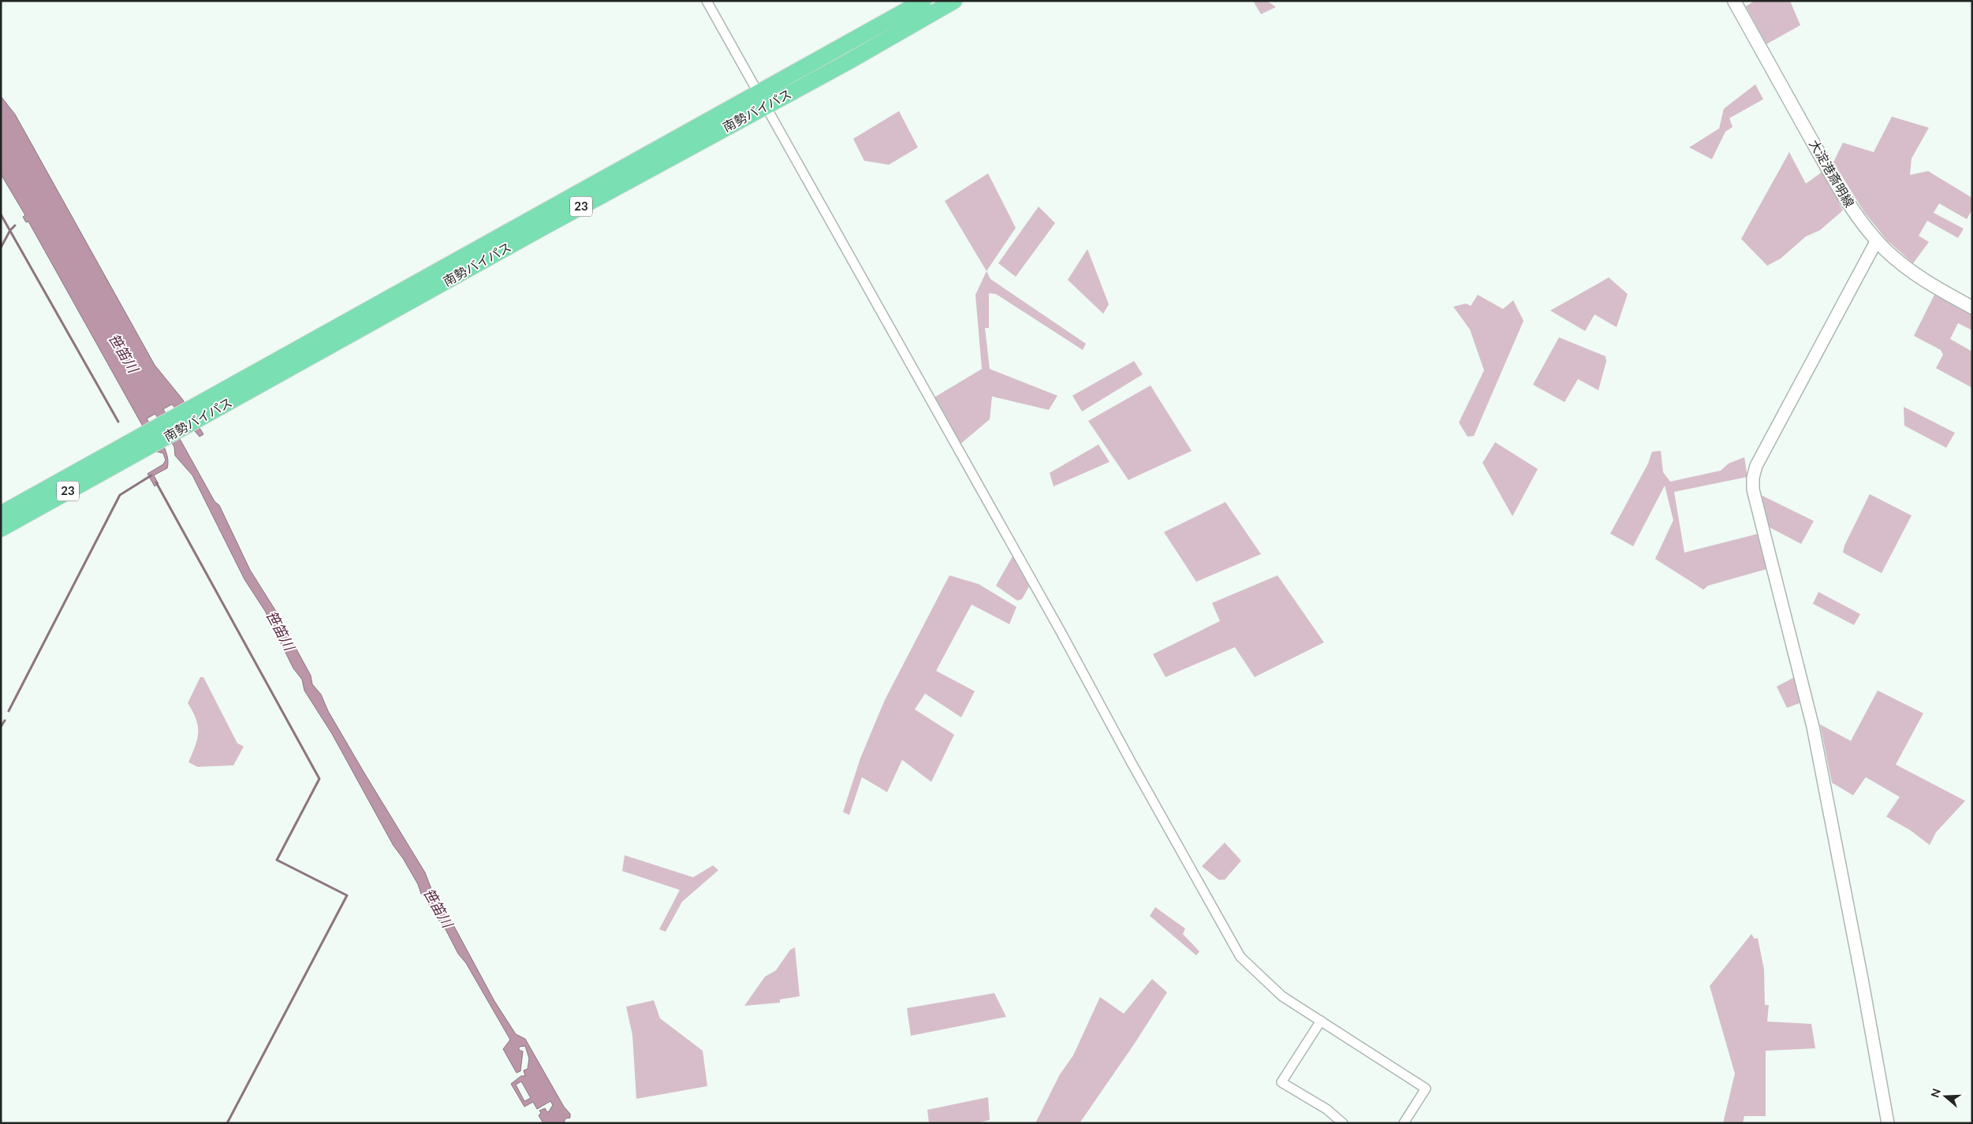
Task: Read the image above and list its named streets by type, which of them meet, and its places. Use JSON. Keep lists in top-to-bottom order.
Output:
{
  "streets": {
    "highway": ["南勢バイパス", "23"],
    "main road": ["大淀港斎明線"]
  },
  "water": ["笹笛川"],
  "north": "left"
}
